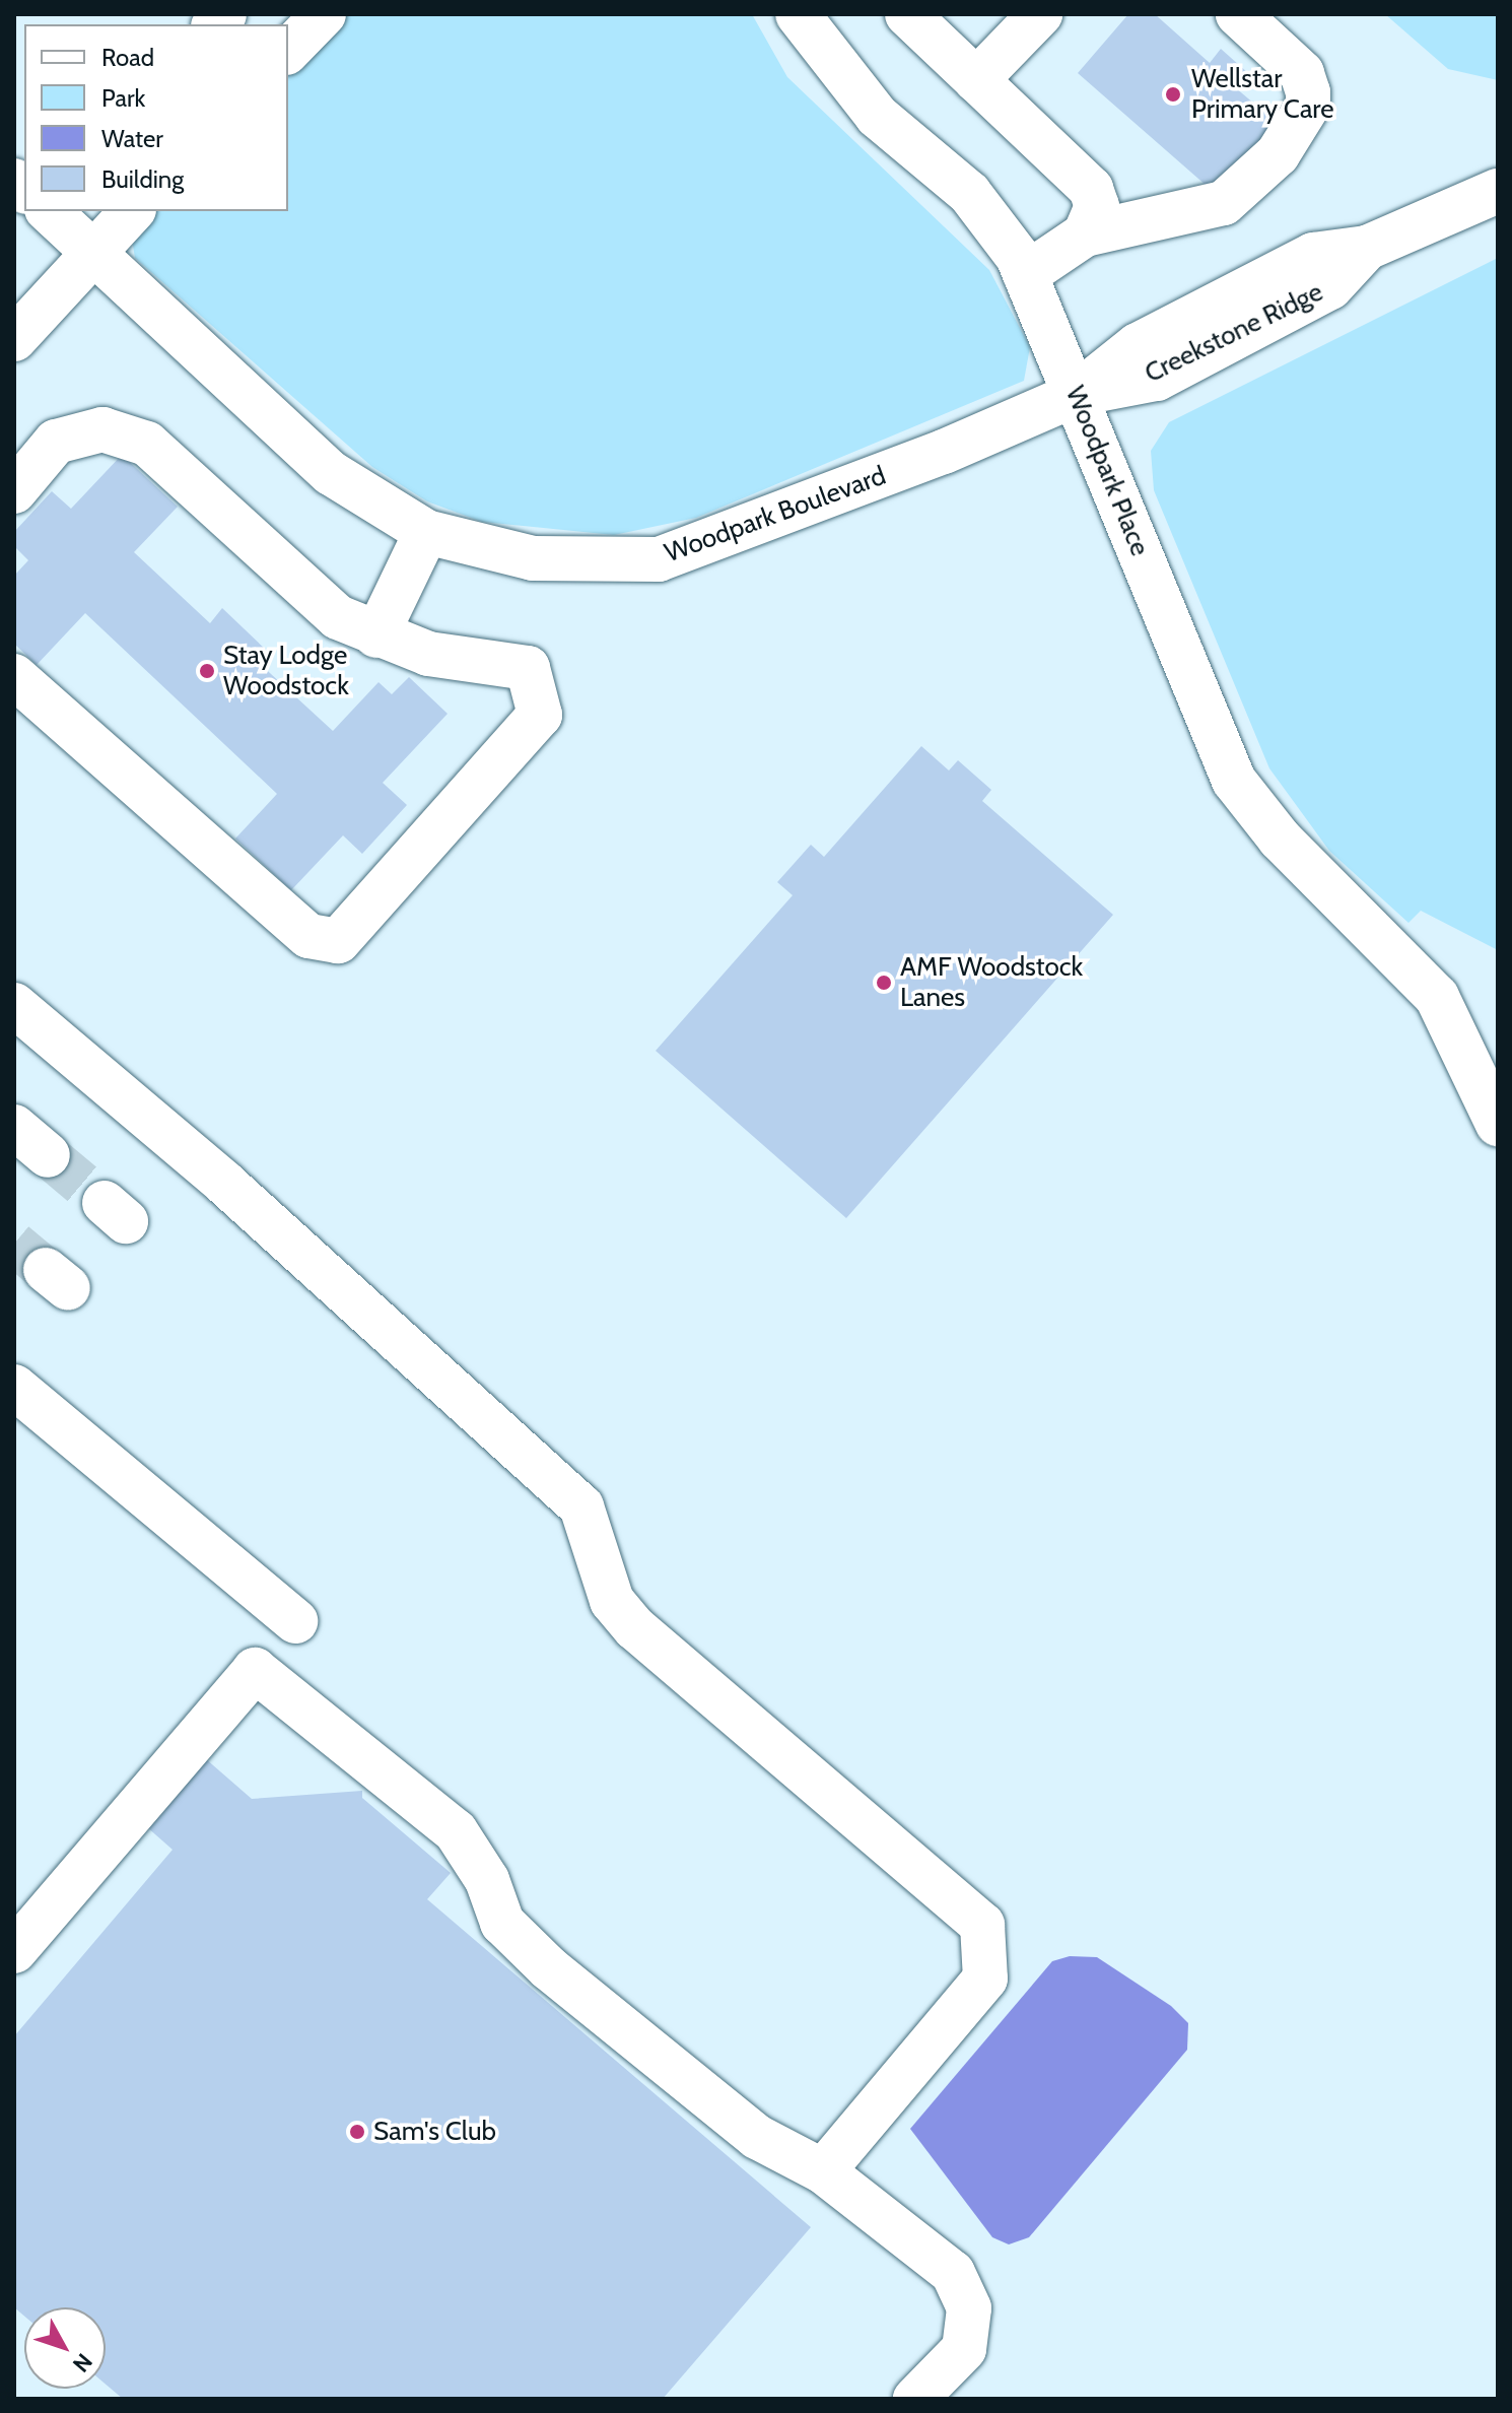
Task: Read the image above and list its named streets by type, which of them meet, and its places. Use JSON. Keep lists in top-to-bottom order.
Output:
{
  "streets": {
    "street": ["Creekstone Ridge", "Woodpark Place", "Woodpark Boulevard"]
  },
  "crossings": [
    ["Creekstone Ridge", "Woodpark Place"],
    ["Creekstone Ridge", "Woodpark Boulevard"],
    ["Woodpark Place", "Woodpark Boulevard"]
  ],
  "places": [
    "Wellstar Primary Care",
    "Stay Lodge Woodstock",
    "AMF Woodstock Lanes",
    "Sam's Club"
  ],
  "legend": [
    "Road",
    "Park",
    "Water",
    "Building"
  ],
  "north": "bottom right"
}
